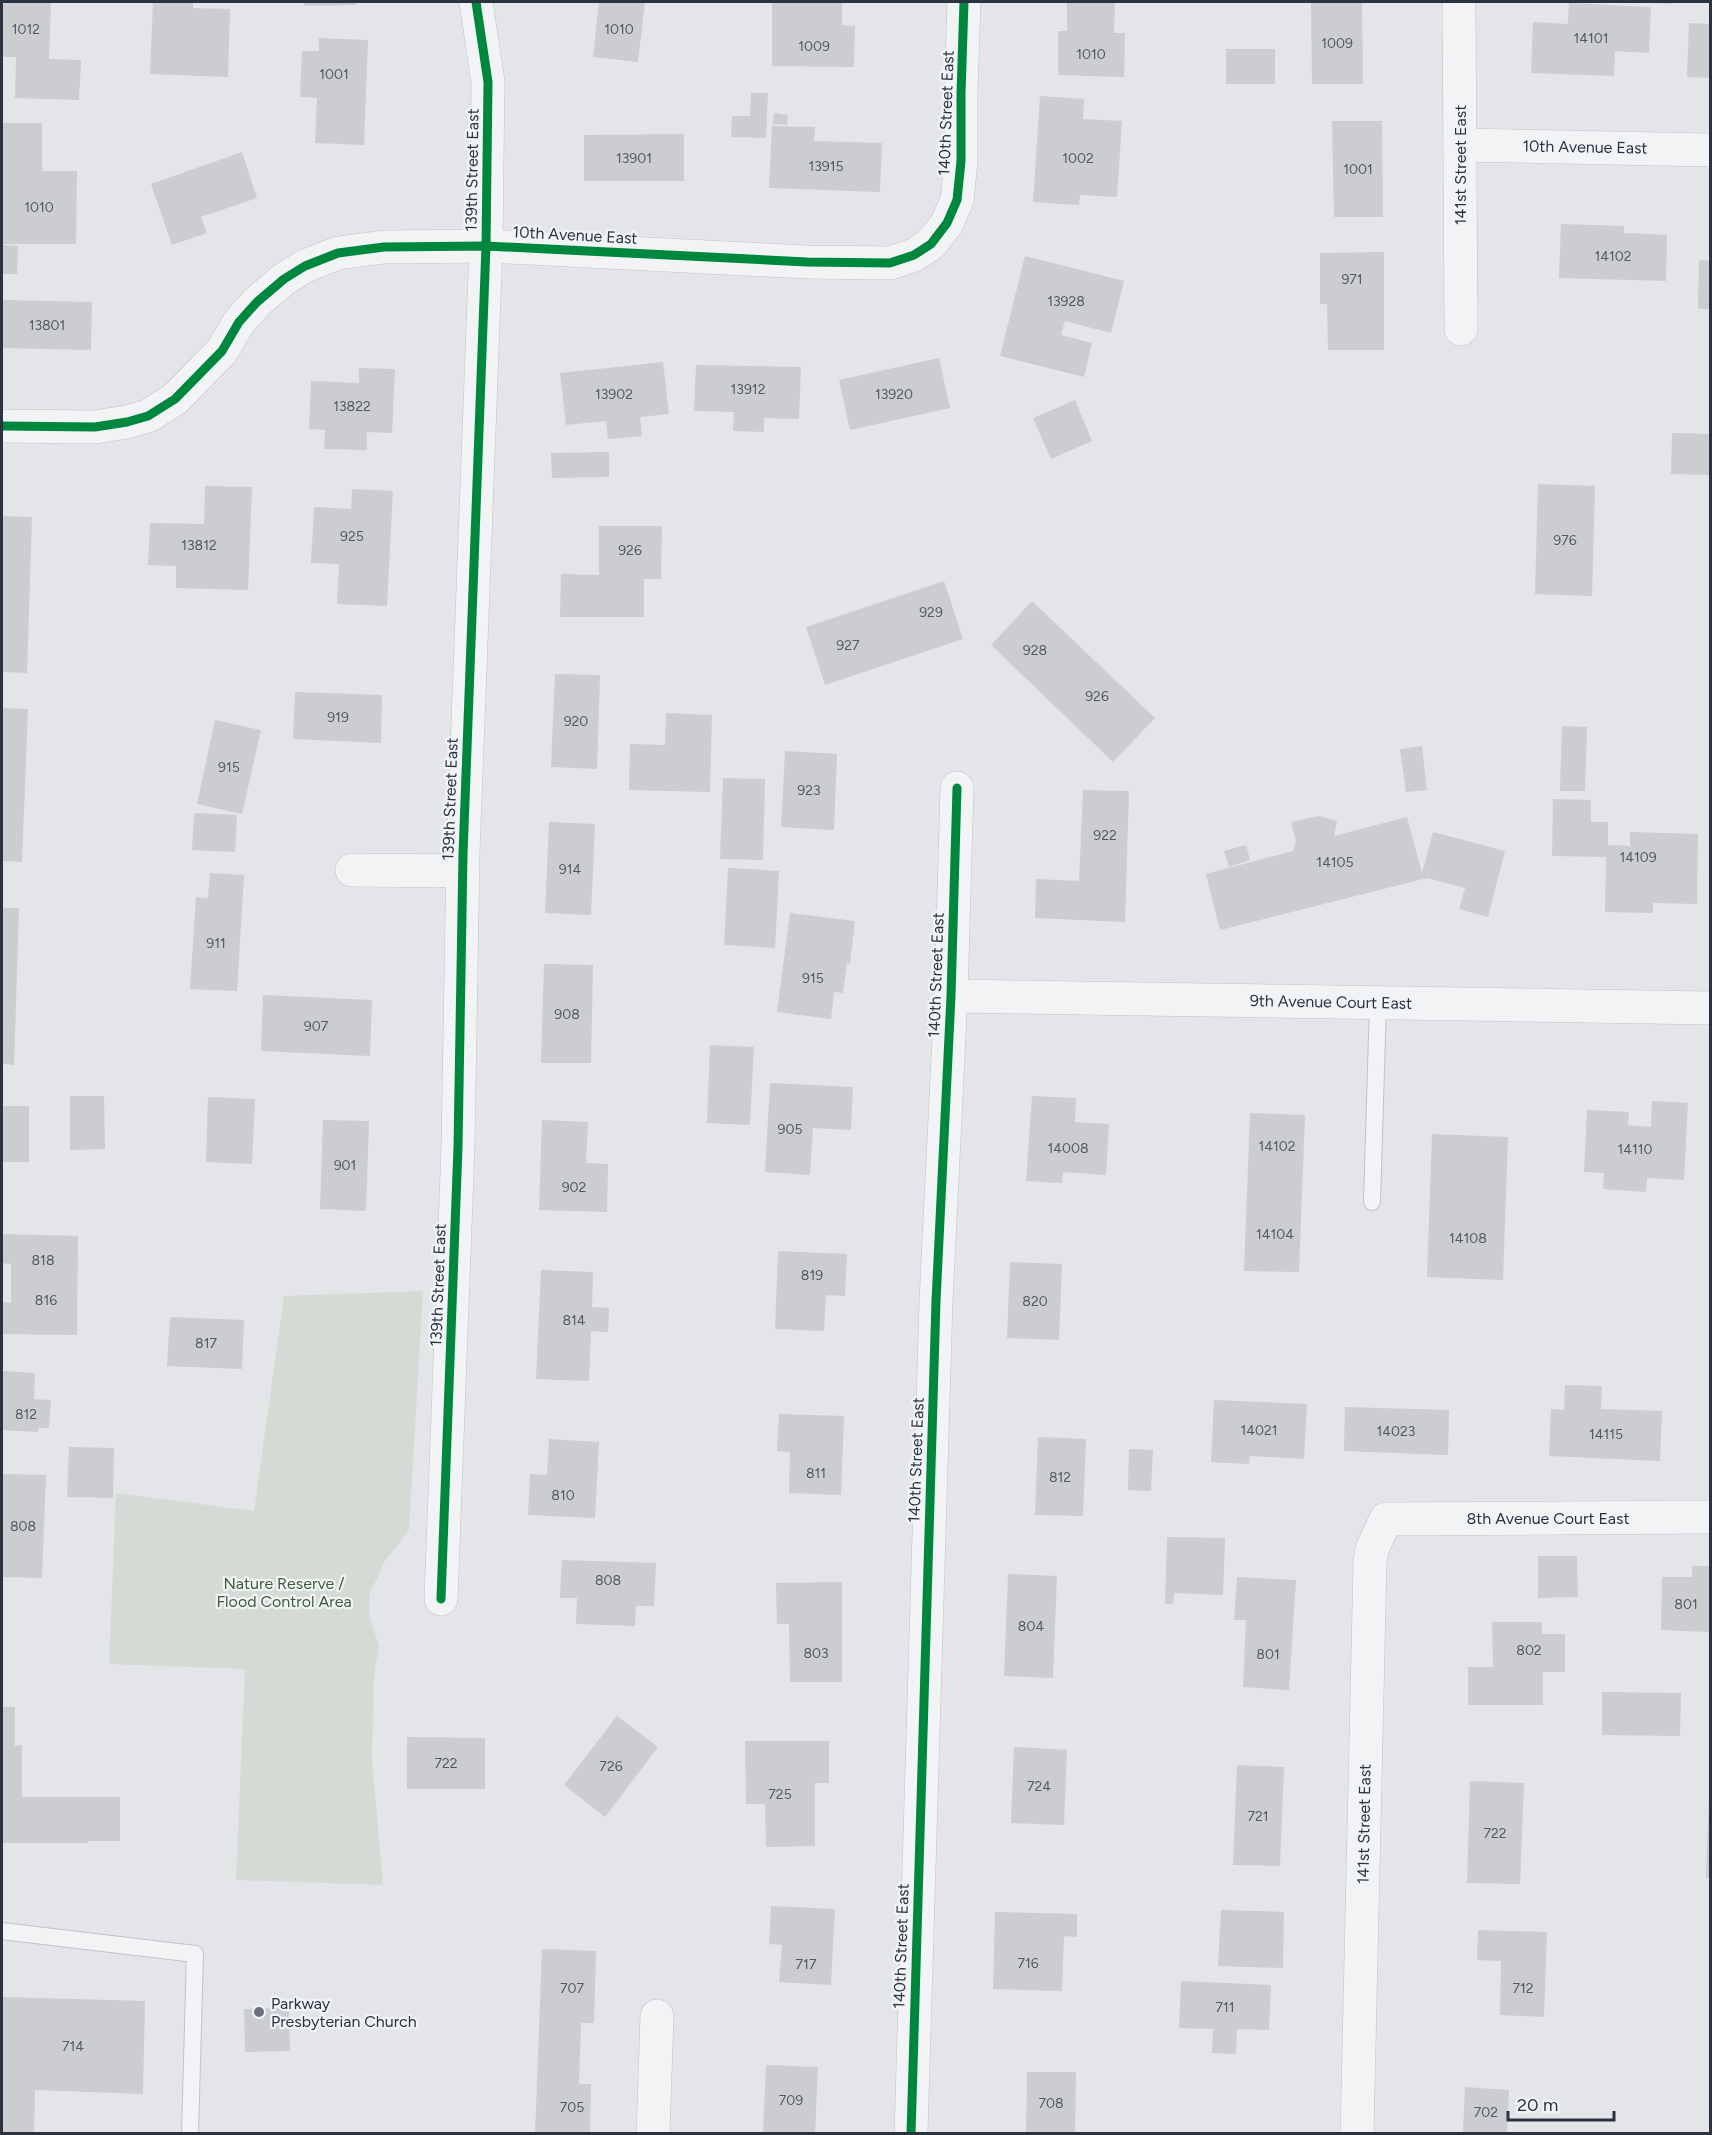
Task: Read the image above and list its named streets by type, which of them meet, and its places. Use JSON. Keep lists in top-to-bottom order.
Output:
{
  "streets": {
    "street": [
      "140th Street East",
      "10th Avenue East",
      "141st Street East",
      "139th Street East",
      "9th Avenue Court East",
      "8th Avenue Court East"
    ]
  },
  "crossings": [
    ["140th Street East", "10th Avenue East"],
    ["140th Street East", "9th Avenue Court East"],
    ["10th Avenue East", "141st Street East"],
    ["10th Avenue East", "139th Street East"],
    ["141st Street East", "8th Avenue Court East"]
  ],
  "parks": ["Nature Reserve / Flood Control Area"],
  "places": ["Parkway Presbyterian Church"],
  "house_numbers": [
    "1012",
    "1010",
    "14101",
    "1009",
    "1009",
    "1010",
    "1001",
    "13901",
    "1002",
    "13915",
    "1001",
    "1010",
    "14102",
    "971",
    "13928",
    "13801",
    "13912",
    "13902",
    "13920",
    "13822",
    "925",
    "976",
    "13812",
    "926",
    "929",
    "927",
    "928",
    "926",
    "919",
    "920",
    "915",
    "923",
    "922",
    "14109",
    "14105",
    "914",
    "911",
    "915",
    "908",
    "907",
    "905",
    "14102",
    "14008",
    "14110",
    "901",
    "902",
    "14104",
    "14108",
    "818",
    "819",
    "816",
    "820",
    "814",
    "817",
    "812",
    "14021",
    "14023",
    "14115",
    "811",
    "812",
    "810",
    "808",
    "808",
    "801",
    "804",
    "802",
    "803",
    "801",
    "722",
    "726",
    "724",
    "725",
    "721",
    "722",
    "716",
    "717",
    "707",
    "712",
    "711",
    "714",
    "709",
    "708",
    "705",
    "702"
  ],
  "scale_bar": "20 m"
}
